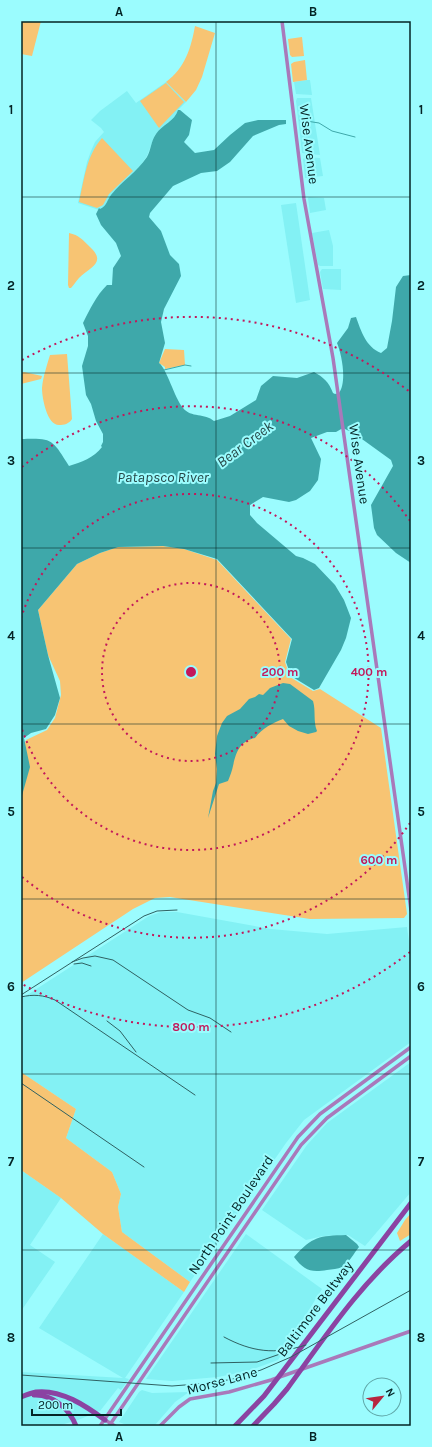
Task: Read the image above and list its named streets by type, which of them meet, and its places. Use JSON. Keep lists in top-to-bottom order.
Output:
{
  "streets": {
    "highway": ["Baltimore Beltway"],
    "main road": ["Wise Avenue", "North Point Boulevard", "Morse Lane"]
  },
  "water": ["Bear Creek", "Patapsco River"],
  "scale_bar": "200 m",
  "north": "top right",
  "grid": {
    "columns": ["A", "B"],
    "rows": [
      "1",
      "2",
      "3",
      "4",
      "5",
      "6",
      "7",
      "8"
    ]
  },
  "rings": [
    "200 m",
    "400 m",
    "600 m",
    "800 m"
  ]
}
